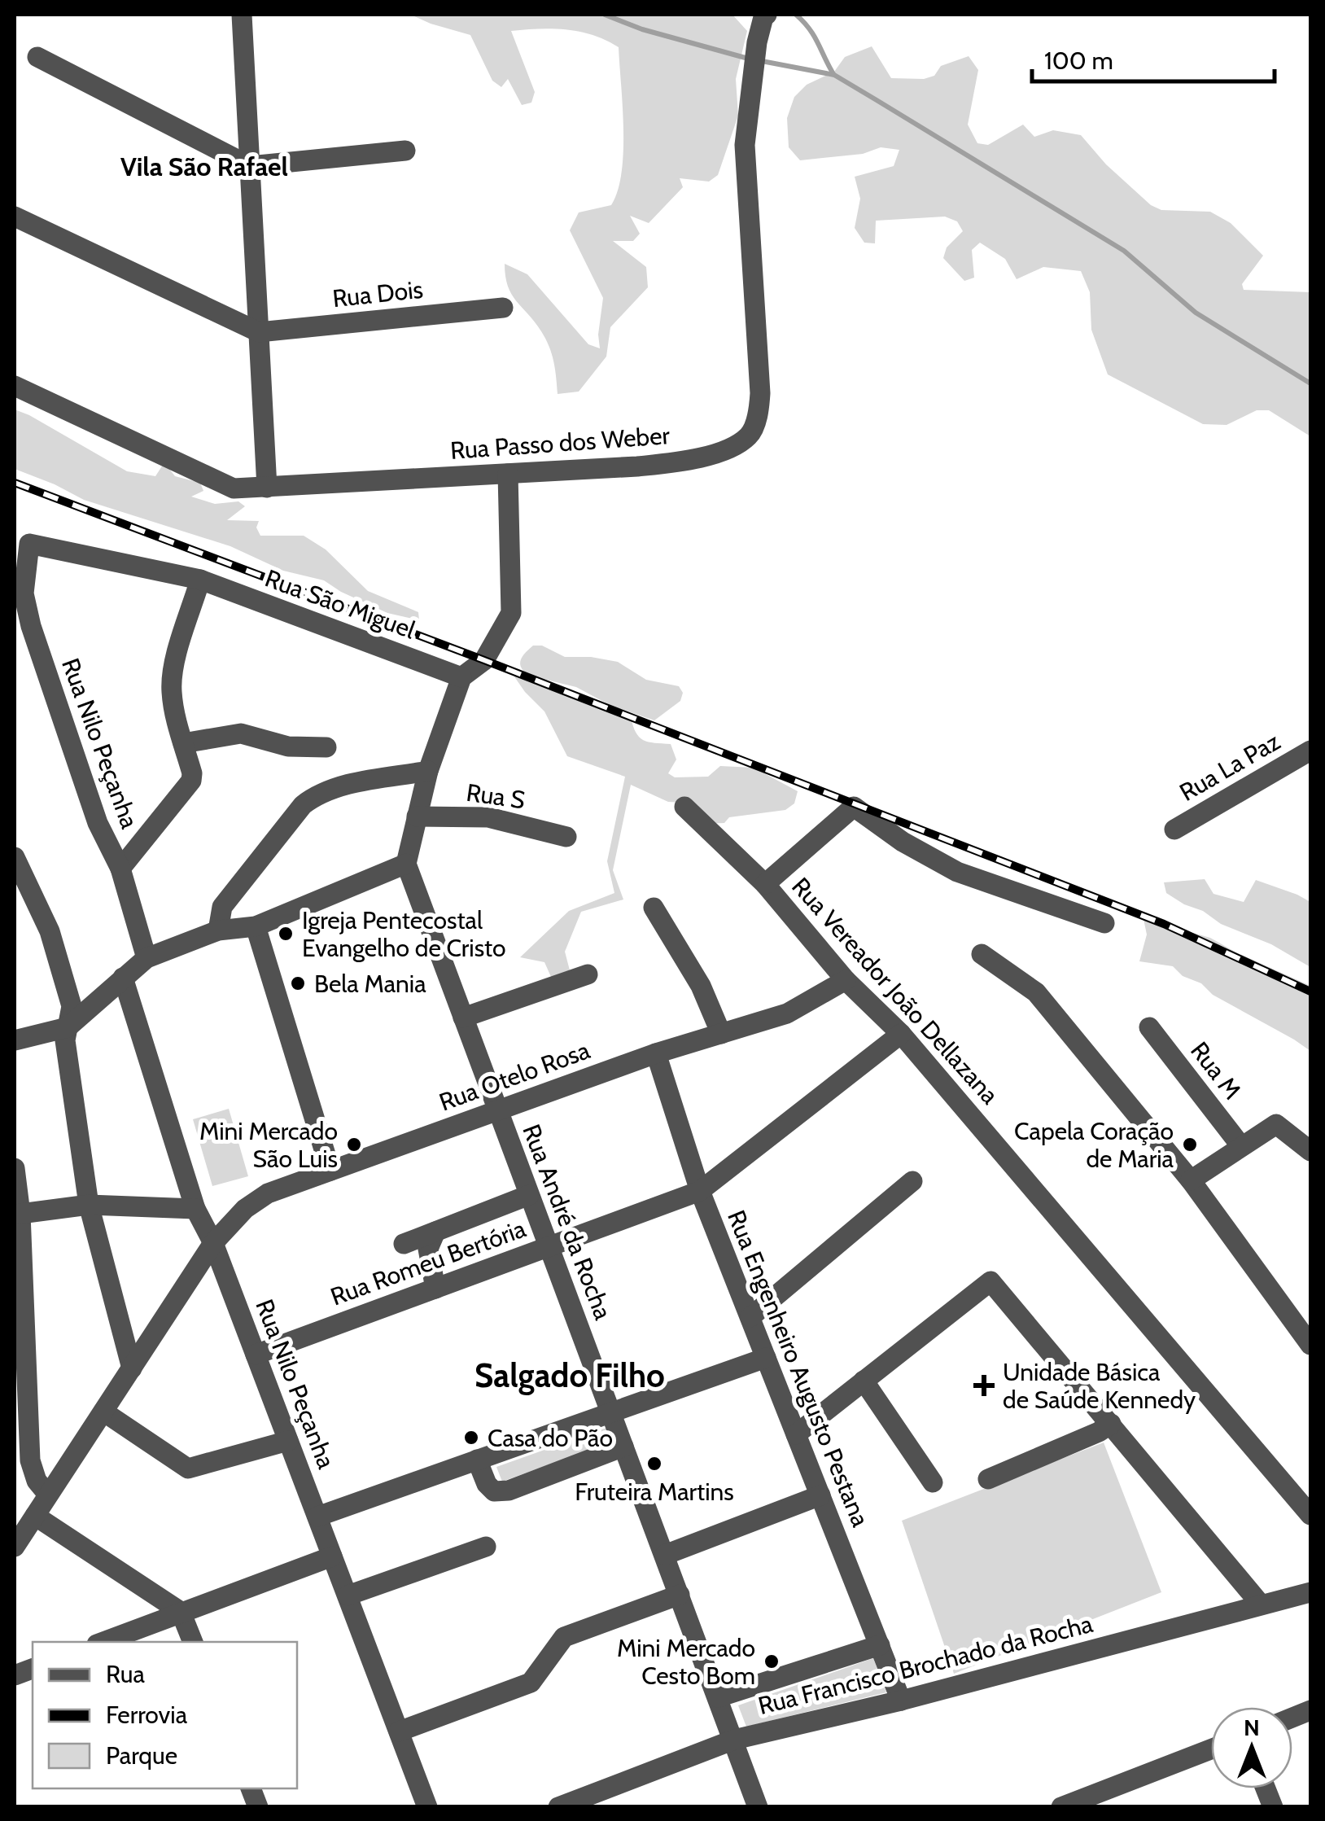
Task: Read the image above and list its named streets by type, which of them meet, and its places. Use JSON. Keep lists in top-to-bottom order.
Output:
{
  "streets": {
    "street": [
      "Rua Dois",
      "Rua Passo dos Weber",
      "Rua São Miguel",
      "Rua Nilo Peçanha",
      "Rua La Paz",
      "Rua S",
      "Rua Vereador João Dellazana",
      "Rua M",
      "Rua Otelo Rosa",
      "Rua André da Rocha",
      "Rua Romeu Bertória",
      "Rua Engenheiro Augusto Pestana",
      "Rua Francisco Brochado da Rocha"
    ]
  },
  "crossings": [
    ["Rua São Miguel", "Rua Nilo Peçanha"],
    ["Rua Nilo Peçanha", "Rua Otelo Rosa"],
    ["Rua Nilo Peçanha", "Rua Romeu Bertória"],
    ["Rua Vereador João Dellazana", "Rua Otelo Rosa"],
    ["Rua Vereador João Dellazana", "Rua Romeu Bertória"],
    ["Rua Otelo Rosa", "Rua André da Rocha"],
    ["Rua Otelo Rosa", "Rua Engenheiro Augusto Pestana"],
    ["Rua André da Rocha", "Rua Romeu Bertória"],
    ["Rua André da Rocha", "Rua Francisco Brochado da Rocha"],
    ["Rua Romeu Bertória", "Rua Engenheiro Augusto Pestana"],
    ["Rua Engenheiro Augusto Pestana", "Rua Francisco Brochado da Rocha"]
  ],
  "districts": ["Vila São Rafael", "Salgado Filho"],
  "places": {
    "other": [
      "Igreja Pentecostal Evangelho de Cristo",
      "Bela Mania",
      "Mini Mercado São Luis",
      "Capela Coração de Maria",
      "Casa do Pão",
      "Fruteira Martins",
      "Mini Mercado Cesto Bom"
    ],
    "health": ["Unidade Básica de Saúde Kennedy"]
  },
  "legend": ["Rua", "Ferrovia", "Parque"],
  "scale_bar": "100 m",
  "north": "top"
}
